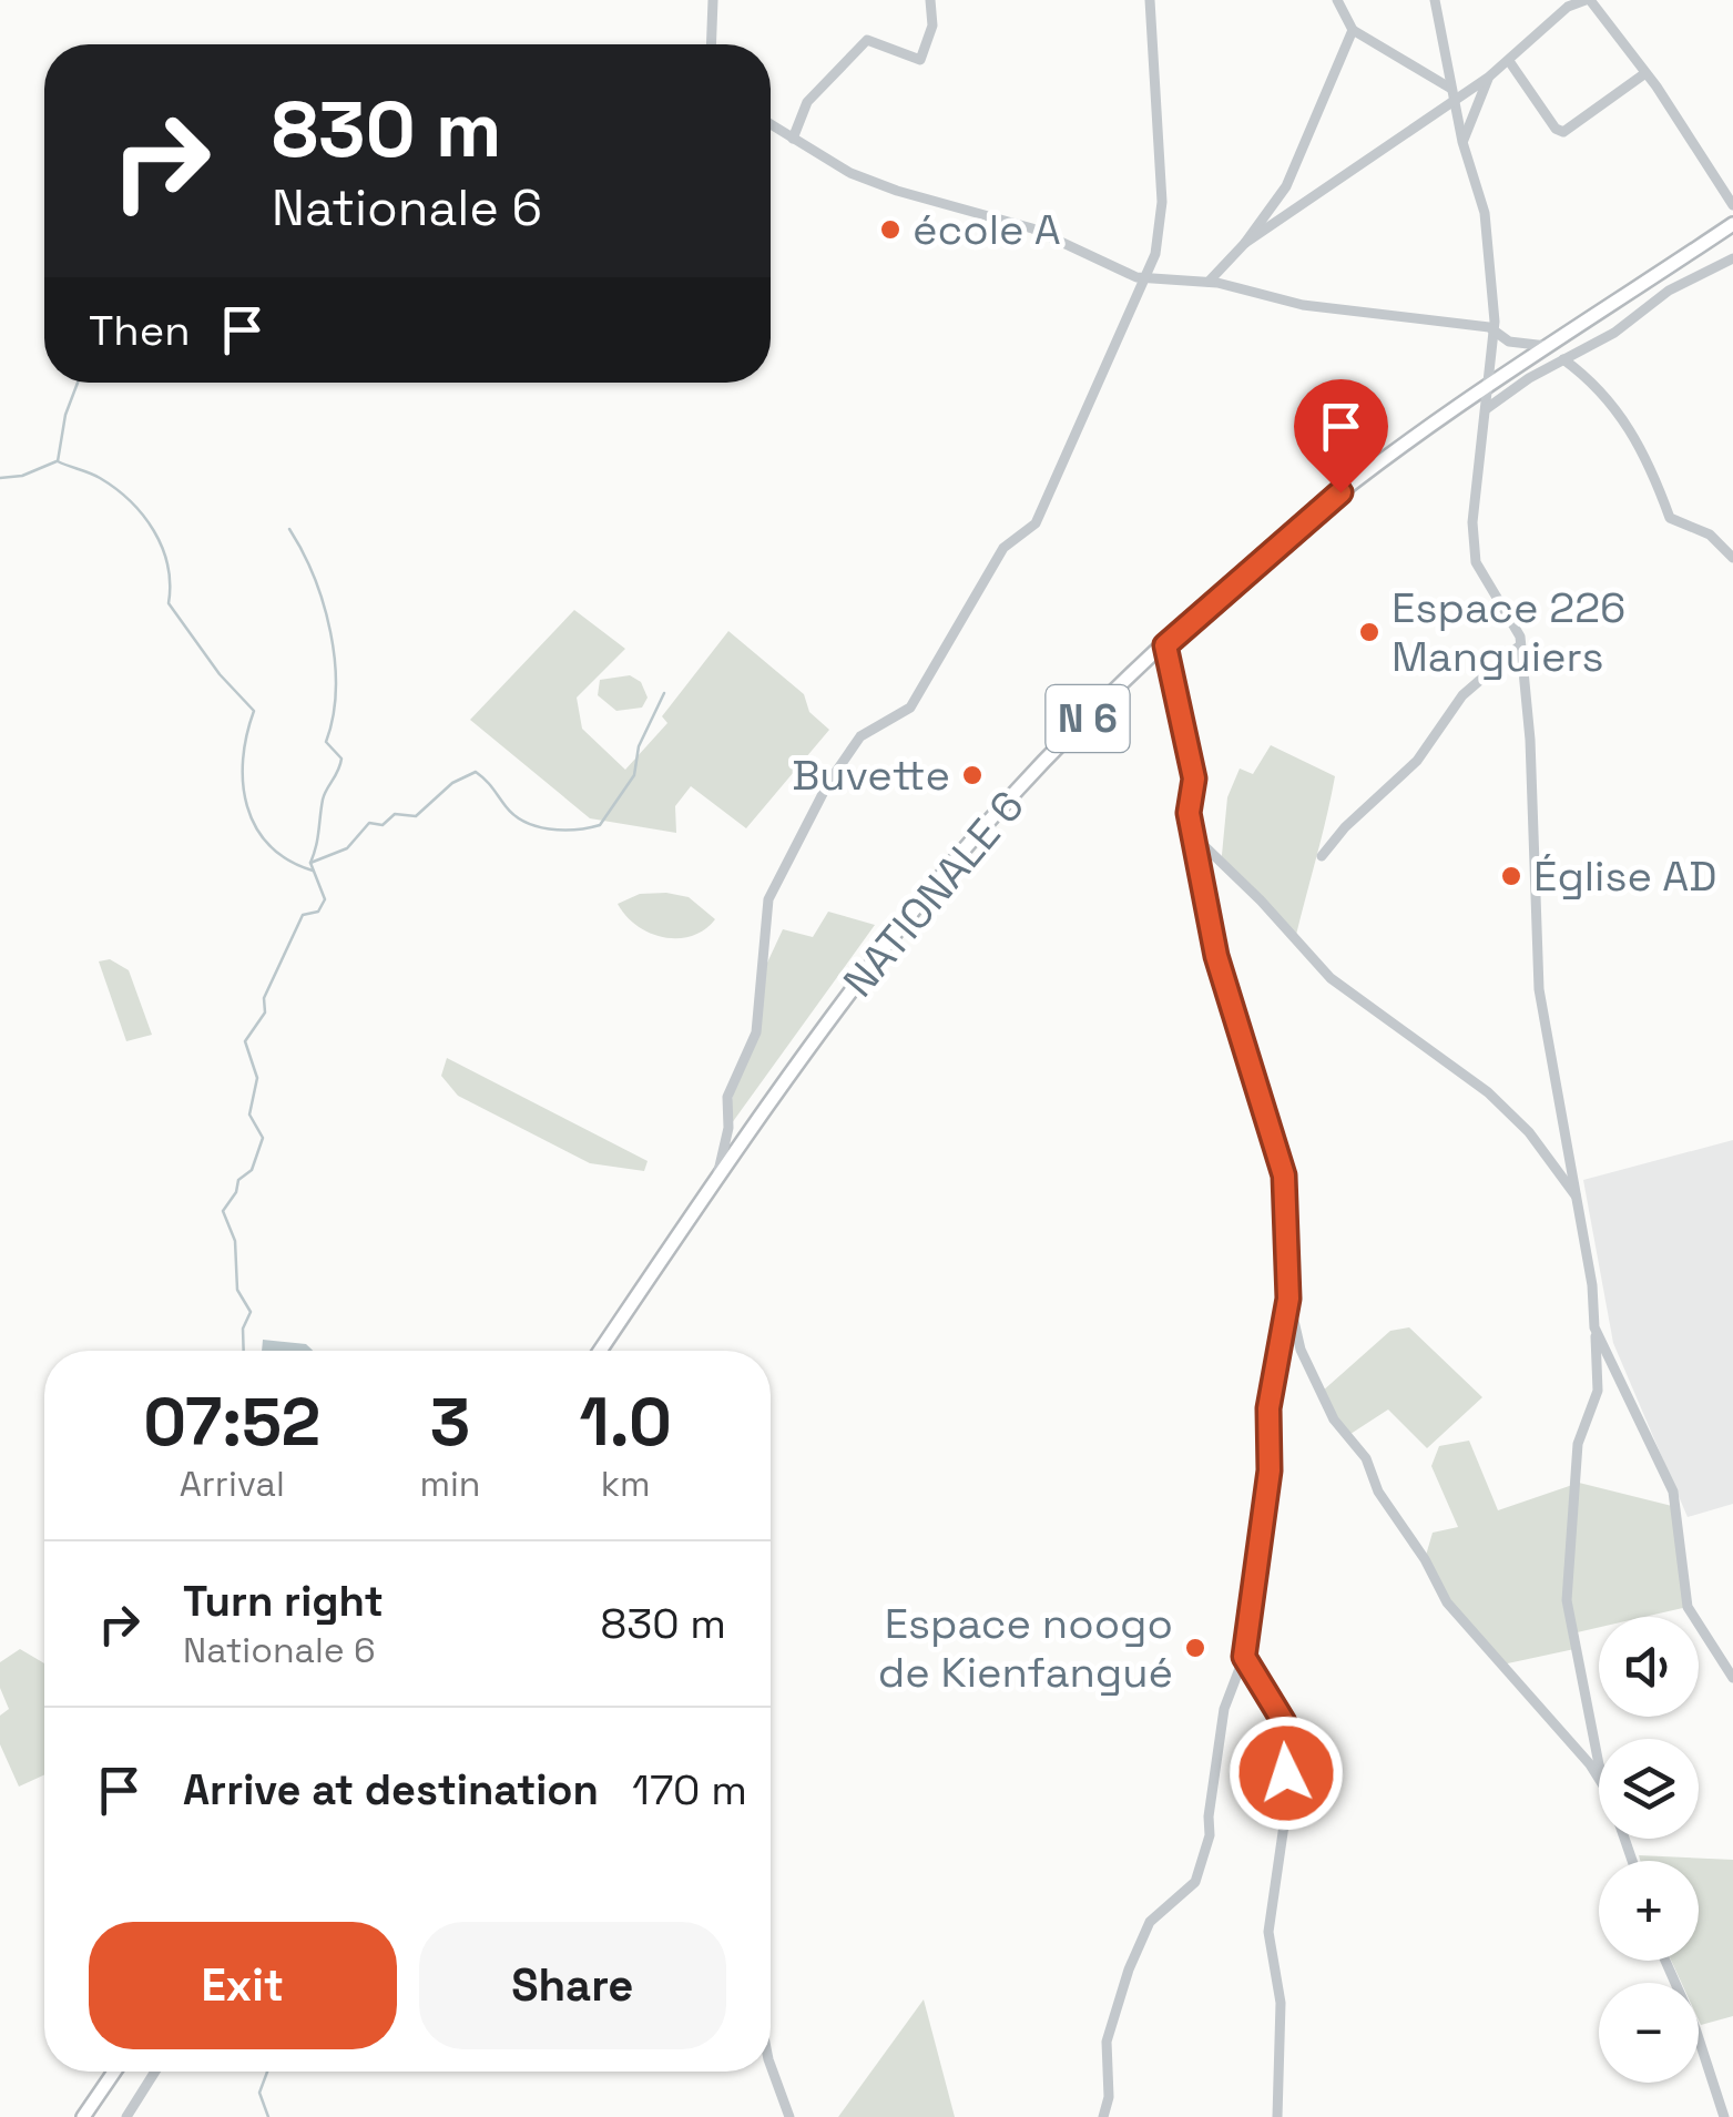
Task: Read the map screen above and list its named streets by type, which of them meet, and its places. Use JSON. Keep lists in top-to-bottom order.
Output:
{
  "streets": {
    "main road": ["N 6", "NATIONALE 6"]
  },
  "places": [
    "école A",
    "Espace 226 Manguiers",
    "Buvette",
    "Église AD",
    "Espace noogo de Kienfangué"
  ],
  "page": {
    "turn": ["830 m", "Nationale 6"],
    "then": "Then",
    "eta": [
      "07:52",
      "Arrival",
      "3",
      "min",
      "1.0",
      "km"
    ],
    "list": [
      {
        "name": "Turn right",
        "note": "Nationale 6",
        "value": "830 m"
      },
      {
        "name": "Arrive at destination",
        "value": "170 m"
      }
    ],
    "map_buttons": ["+", "−"],
    "buttons": ["Exit", "Share"]
  }
}
